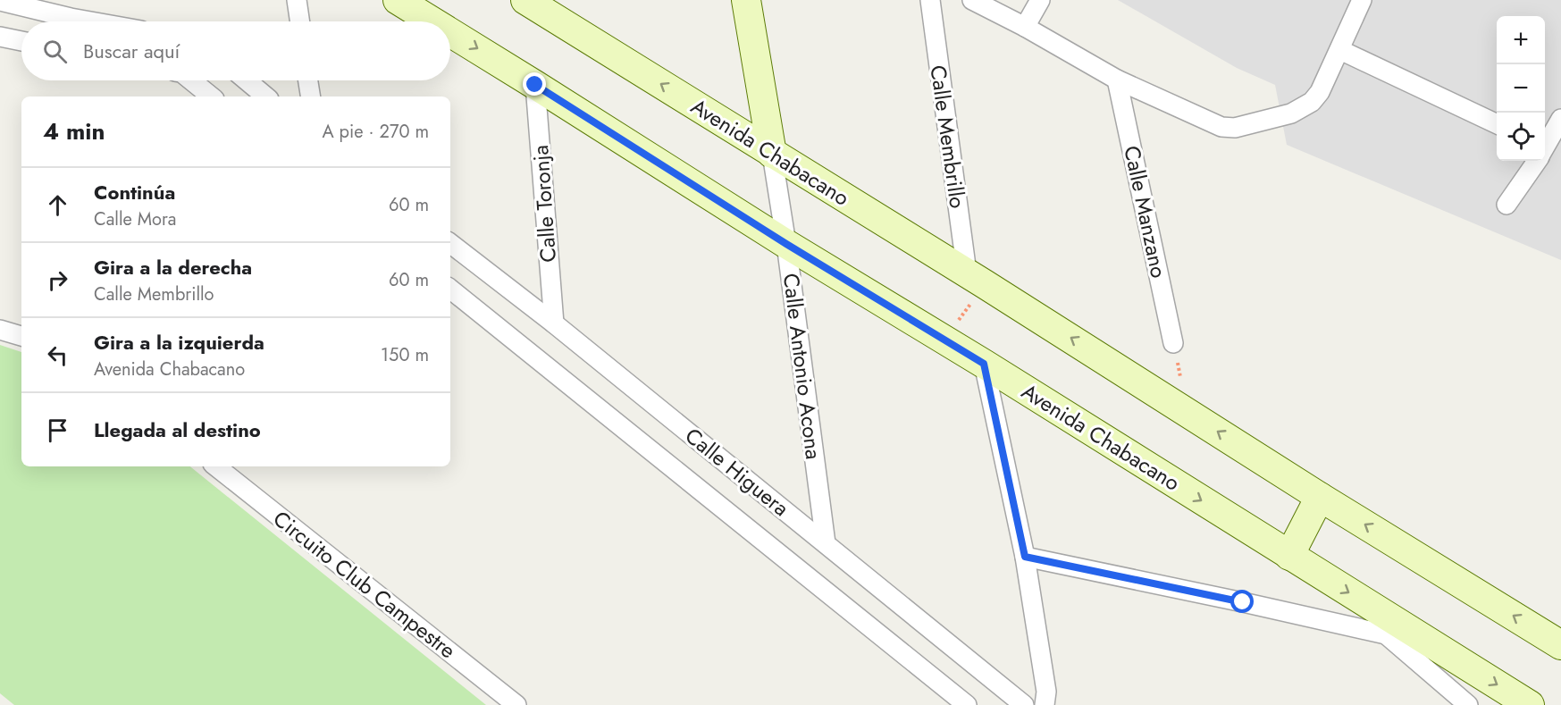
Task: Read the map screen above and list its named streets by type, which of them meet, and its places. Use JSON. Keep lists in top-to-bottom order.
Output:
{
  "streets": {
    "main road": ["Avenida Chabacano", "Calle Antonio Acona"],
    "street": [
      "Calle Membrillo",
      "Calle Toronja",
      "Calle Manzano",
      "Calle Higuera",
      "Circuito Club Campestre"
    ]
  },
  "crossings": [
    ["Calle Membrillo", "Avenida Chabacano"],
    ["Avenida Chabacano", "Calle Toronja"],
    ["Avenida Chabacano", "Calle Antonio Acona"],
    ["Calle Toronja", "Calle Higuera"],
    ["Calle Antonio Acona", "Calle Higuera"]
  ],
  "page": {
    "map_buttons": ["+", "−"],
    "search": "Buscar aquí",
    "heading": ["4 min", "A pie · 270 m"],
    "list": [
      ["Continúa", "Calle Mora", "60 m"],
      ["Gira a la derecha", "Calle Membrillo", "60 m"],
      ["Gira a la izquierda", "Avenida Chabacano", "150 m"],
      "Llegada al destino"
    ]
  }
}
